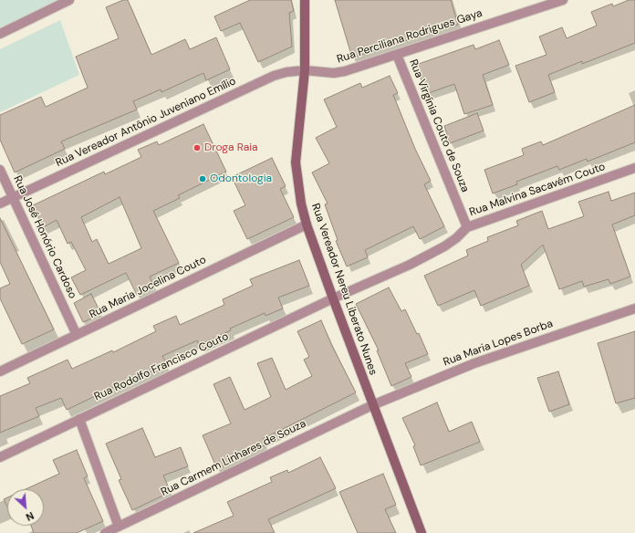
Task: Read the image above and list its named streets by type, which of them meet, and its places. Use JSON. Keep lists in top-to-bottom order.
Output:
{
  "streets": {
    "main road": ["Rua Vereador Nereu Liberato Nunes"],
    "street": [
      "Rua Perciliana Rodrigues Gaya",
      "Rua Vereador Antônio Juveniano Emílio",
      "Rua Virgínia Couto de Souza",
      "Rua Malvina Sacavém Couto",
      "Rua José Honório Cardoso",
      "Rua Maria Jocelina Couto",
      "Rua Maria Lopes Borba",
      "Rua Rodolfo Francisco Couto",
      "Rua Carmem Linhares de Souza"
    ]
  },
  "crossings": [
    ["Rua Perciliana Rodrigues Gaya", "Rua Vereador Antônio Juveniano Emílio"],
    ["Rua Perciliana Rodrigues Gaya", "Rua Virgínia Couto de Souza"],
    ["Rua Perciliana Rodrigues Gaya", "Rua Vereador Nereu Liberato Nunes"],
    ["Rua Vereador Antônio Juveniano Emílio", "Rua José Honório Cardoso"],
    ["Rua Vereador Antônio Juveniano Emílio", "Rua Vereador Nereu Liberato Nunes"],
    ["Rua Virgínia Couto de Souza", "Rua Malvina Sacavém Couto"],
    ["Rua Malvina Sacavém Couto", "Rua Vereador Nereu Liberato Nunes"],
    ["Rua Malvina Sacavém Couto", "Rua Rodolfo Francisco Couto"],
    ["Rua José Honório Cardoso", "Rua Maria Jocelina Couto"],
    ["Rua Maria Jocelina Couto", "Rua Vereador Nereu Liberato Nunes"],
    ["Rua Vereador Nereu Liberato Nunes", "Rua Maria Lopes Borba"],
    ["Rua Vereador Nereu Liberato Nunes", "Rua Rodolfo Francisco Couto"],
    ["Rua Vereador Nereu Liberato Nunes", "Rua Carmem Linhares de Souza"],
    ["Rua Maria Lopes Borba", "Rua Carmem Linhares de Souza"]
  ],
  "places": ["Droga Raia", "Odontologia"],
  "north": "bottom right"
}
